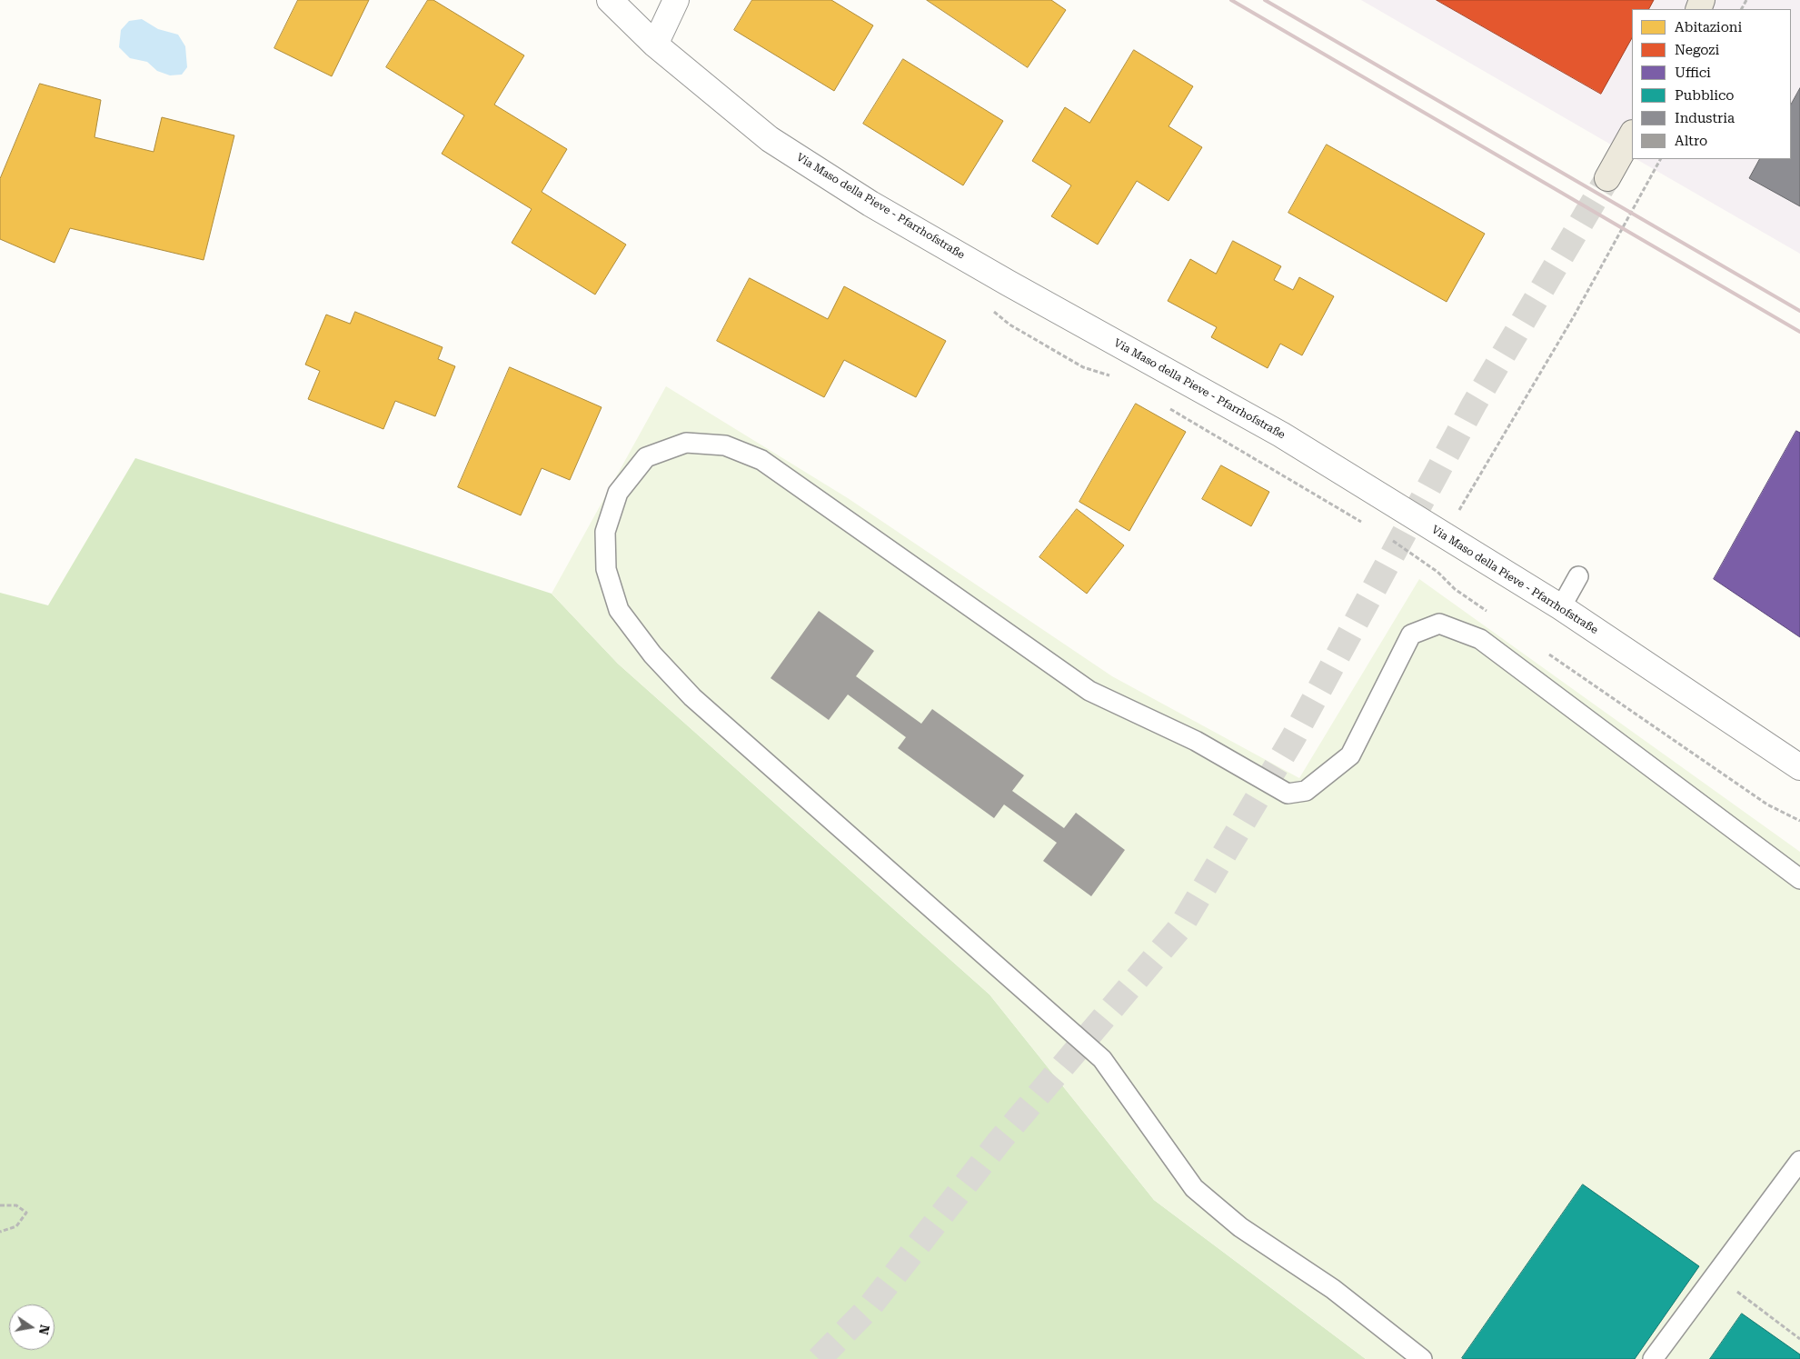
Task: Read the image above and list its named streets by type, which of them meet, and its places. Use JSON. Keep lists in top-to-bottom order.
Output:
{
  "streets": {
    "street": ["Via Maso della Pieve - Pfarrhofstraße"]
  },
  "legend": [
    "Abitazioni",
    "Negozi",
    "Uffici",
    "Pubblico",
    "Industria",
    "Altro"
  ],
  "north": "right"
}
